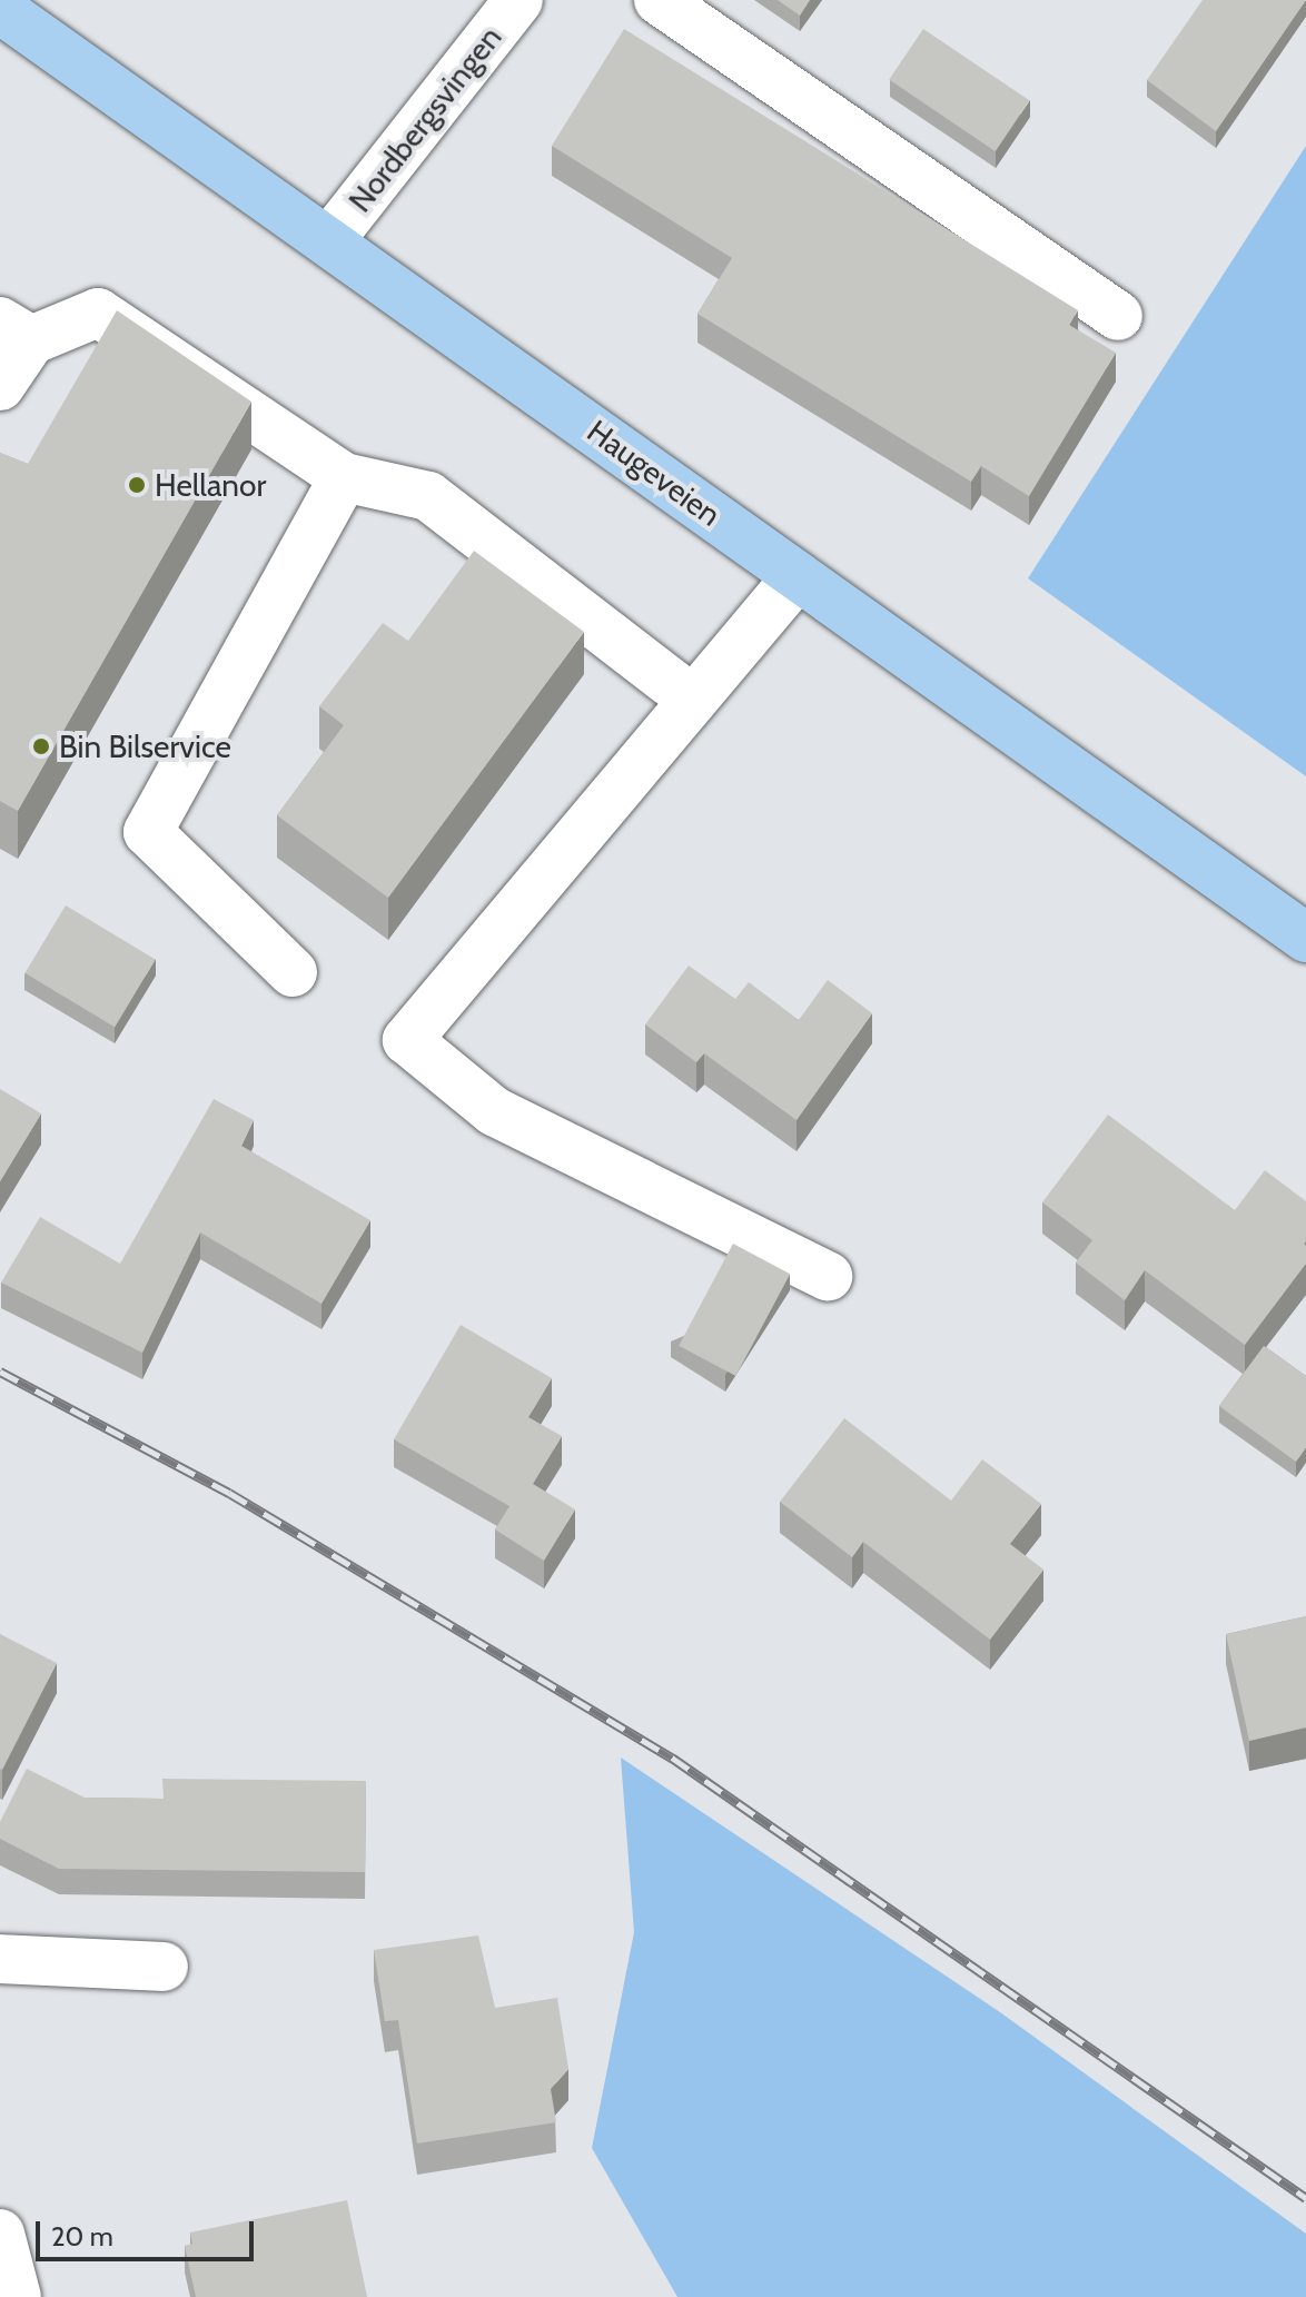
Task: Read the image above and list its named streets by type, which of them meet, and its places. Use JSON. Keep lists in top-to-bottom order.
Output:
{
  "streets": {
    "main road": ["Haugeveien"],
    "street": ["Nordbergsvingen"]
  },
  "crossings": [
    ["Nordbergsvingen", "Haugeveien"]
  ],
  "places": ["Hellanor", "Bin Bilservice"],
  "scale_bar": "20 m"
}
